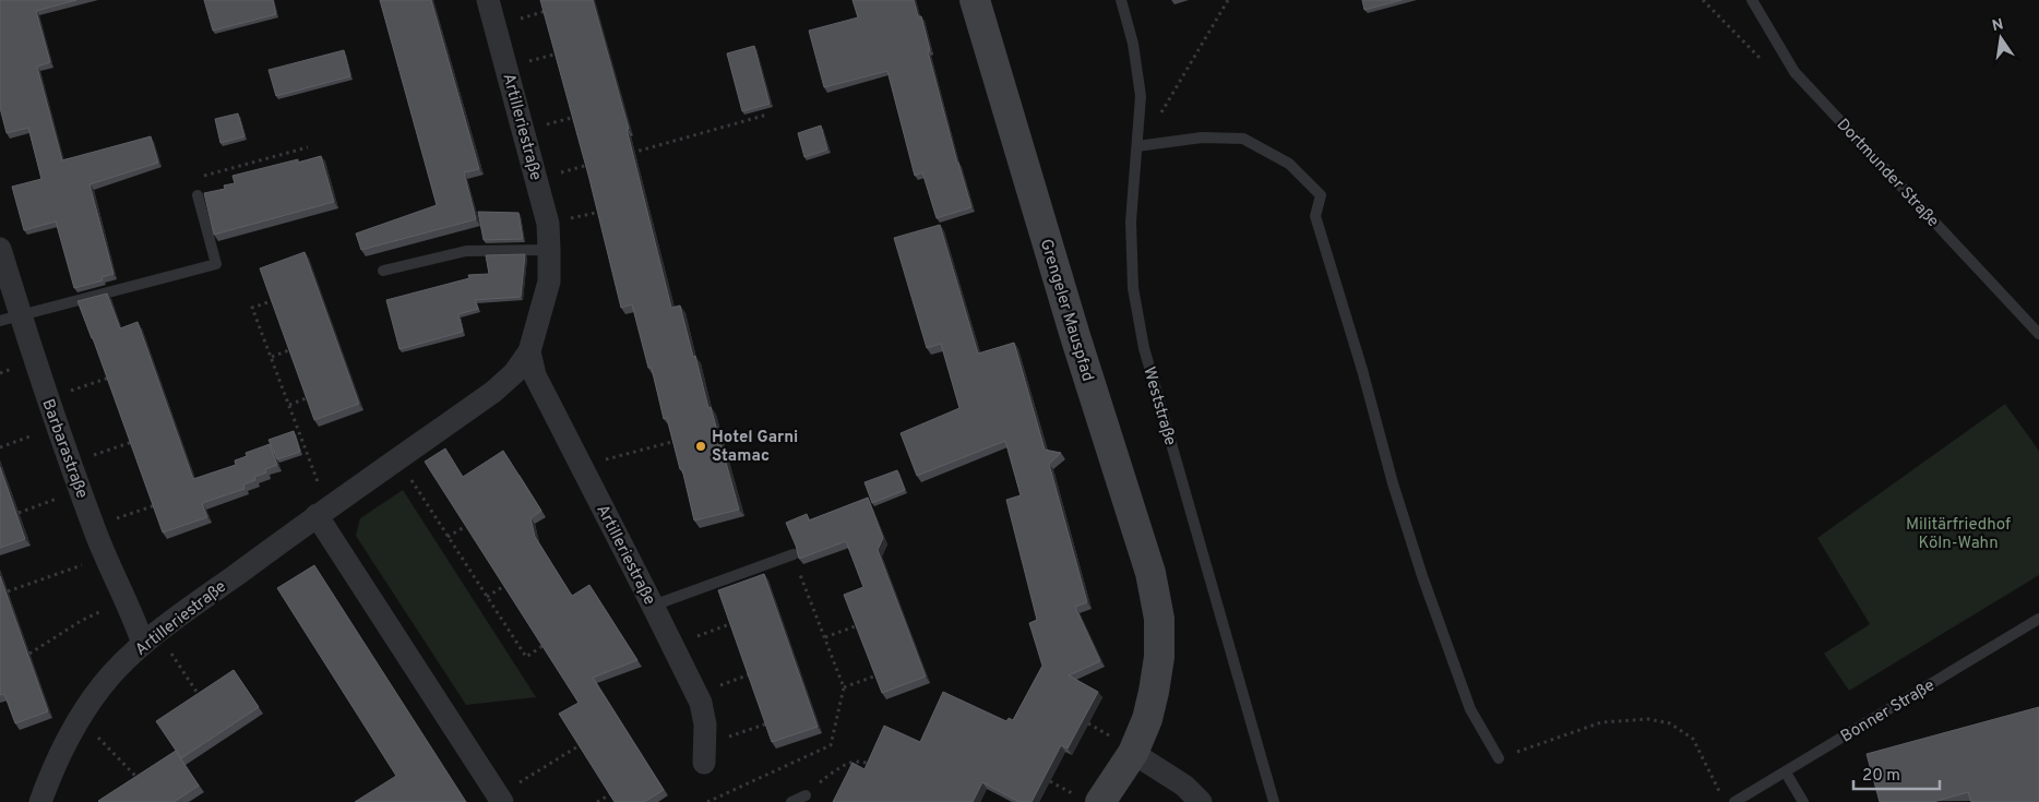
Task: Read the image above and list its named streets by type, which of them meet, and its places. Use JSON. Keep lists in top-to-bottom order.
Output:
{
  "streets": {
    "main road": ["Grengeler Mauspfad"],
    "street": ["Artilleriestraße", "Barbarastraße"],
    "lane": ["Dortmunder Straße", "Weststraße", "Bonner Straße"]
  },
  "crossings": [
    ["Artilleriestraße", "Barbarastraße"]
  ],
  "parks": ["Militärfriedhof Köln-Wahn"],
  "places": ["Hotel Garni Stamac"],
  "scale_bar": "20 m",
  "north": "top"
}
